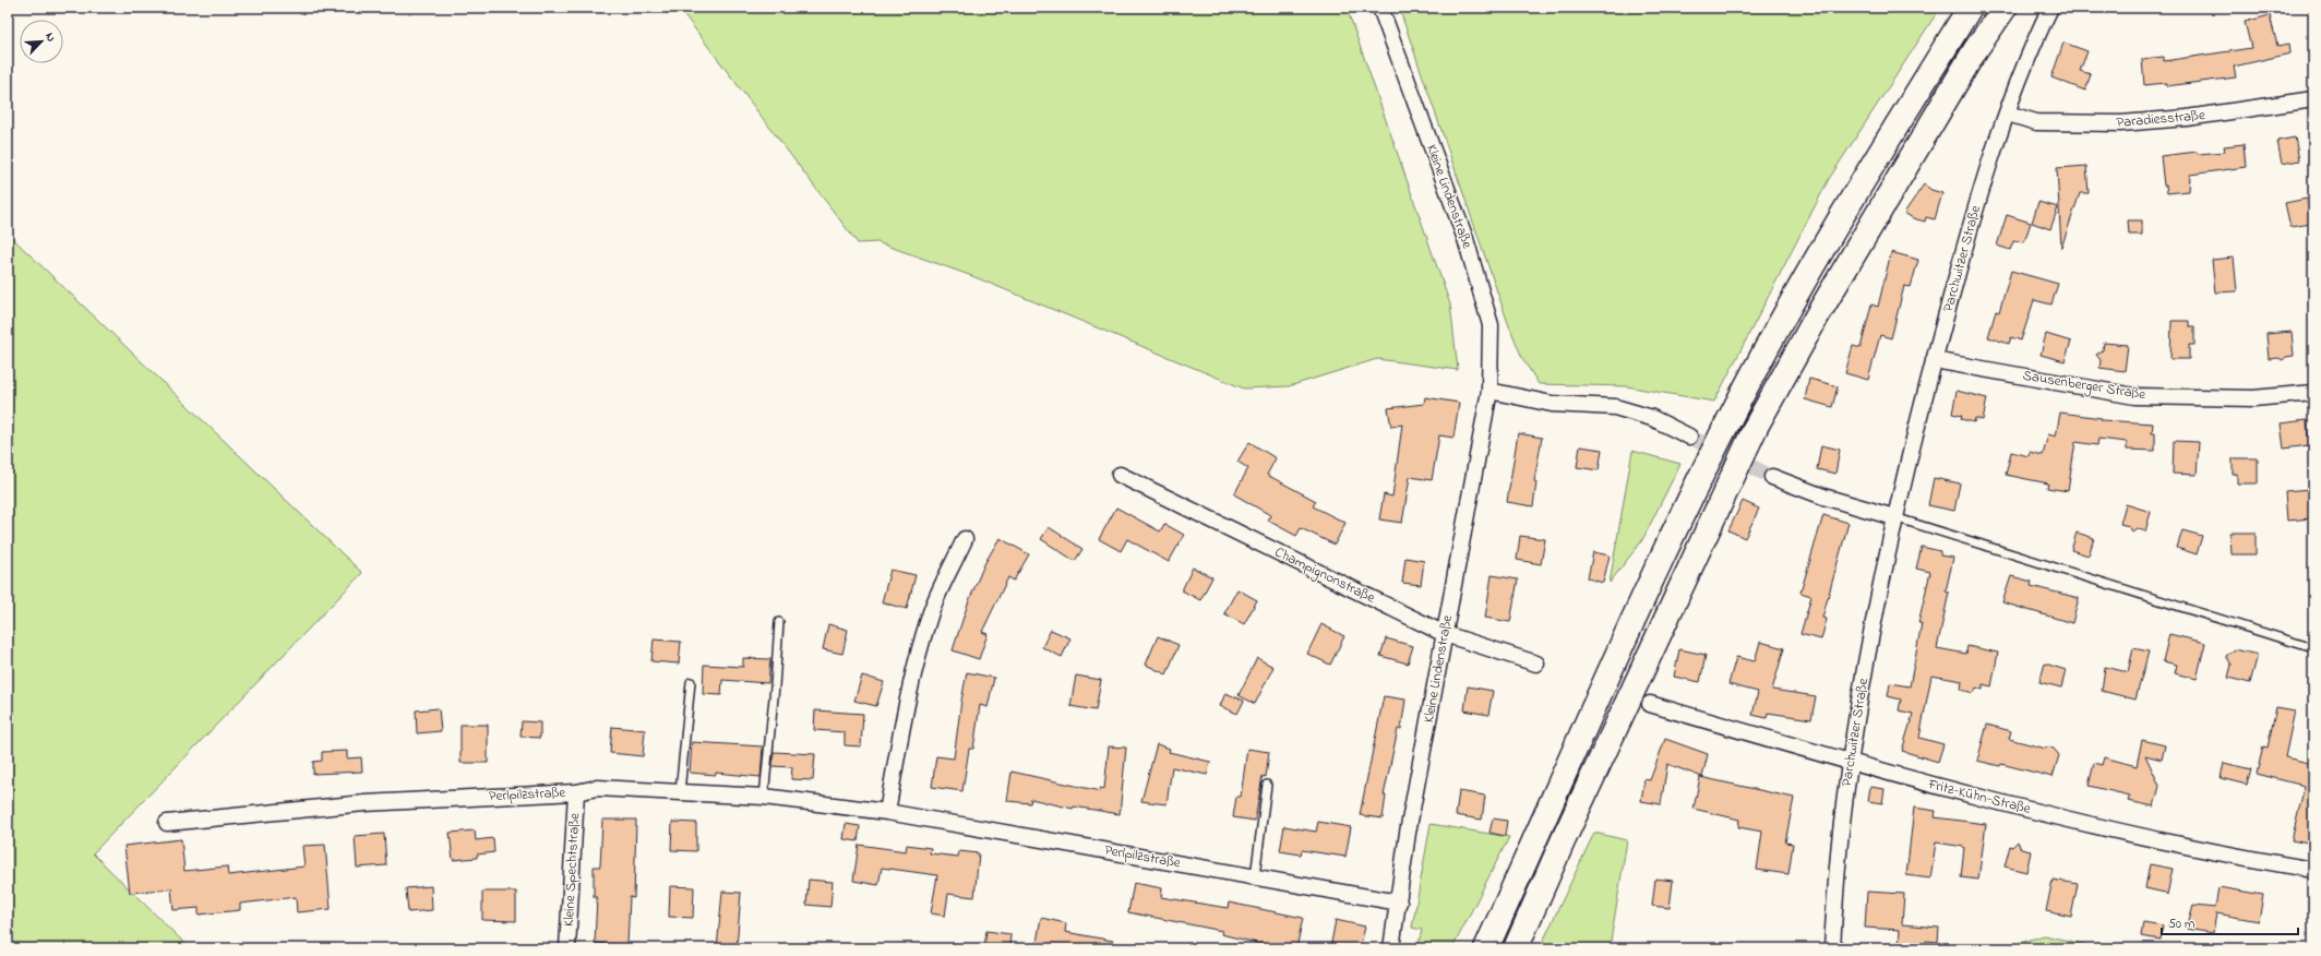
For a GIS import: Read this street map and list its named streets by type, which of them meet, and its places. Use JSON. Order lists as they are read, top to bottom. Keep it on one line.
{"streets":{"street":["Paradiesstraße","Kleine Lindenstraße","Parchwitzer Straße","Sausenberger Straße","Champignonstraße","Perlpilzstraße","Fritz-Kühn-Straße","Kleine Spechtstraße"]},"crossings":[["Paradiesstraße","Parchwitzer Straße"],["Kleine Lindenstraße","Champignonstraße"],["Kleine Lindenstraße","Perlpilzstraße"],["Parchwitzer Straße","Sausenberger Straße"],["Parchwitzer Straße","Fritz-Kühn-Straße"],["Perlpilzstraße","Kleine Spechtstraße"]],"scale_bar":"50 m","north":"top right"}
